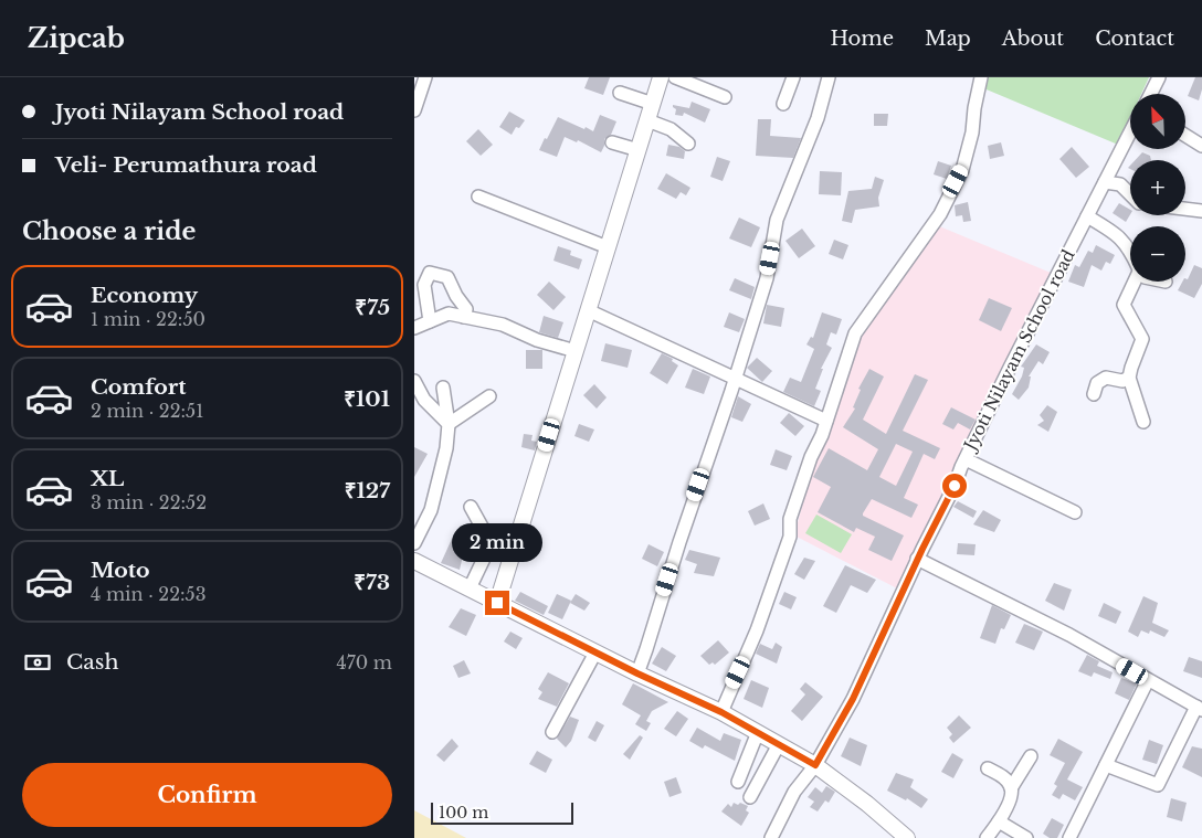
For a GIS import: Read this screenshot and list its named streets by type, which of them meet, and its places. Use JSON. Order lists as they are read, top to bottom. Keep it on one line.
{"streets":{"street":["Jyoti Nilayam School road"]},"scale_bar":"100 m","north":"top left","page":{"header":"Zipcab","nav":["Home","Map","About","Contact"],"banner":["Jyoti Nilayam School road","Veli- Perumathura road"],"map_buttons":["+","−"],"heading":"Choose a ride","list":[{"name":"Economy","note":"1 min · 22:50","value":"₹75"},{"name":"Comfort","note":"2 min · 22:51","value":"₹101"},{"name":"XL","note":"3 min · 22:52","value":"₹127"},{"name":"Moto","note":"4 min · 22:53","value":"₹73"}],"bubble":"2 min","pay":["Cash","470 m"],"buttons":"Confirm","scale":"100 m"}}
